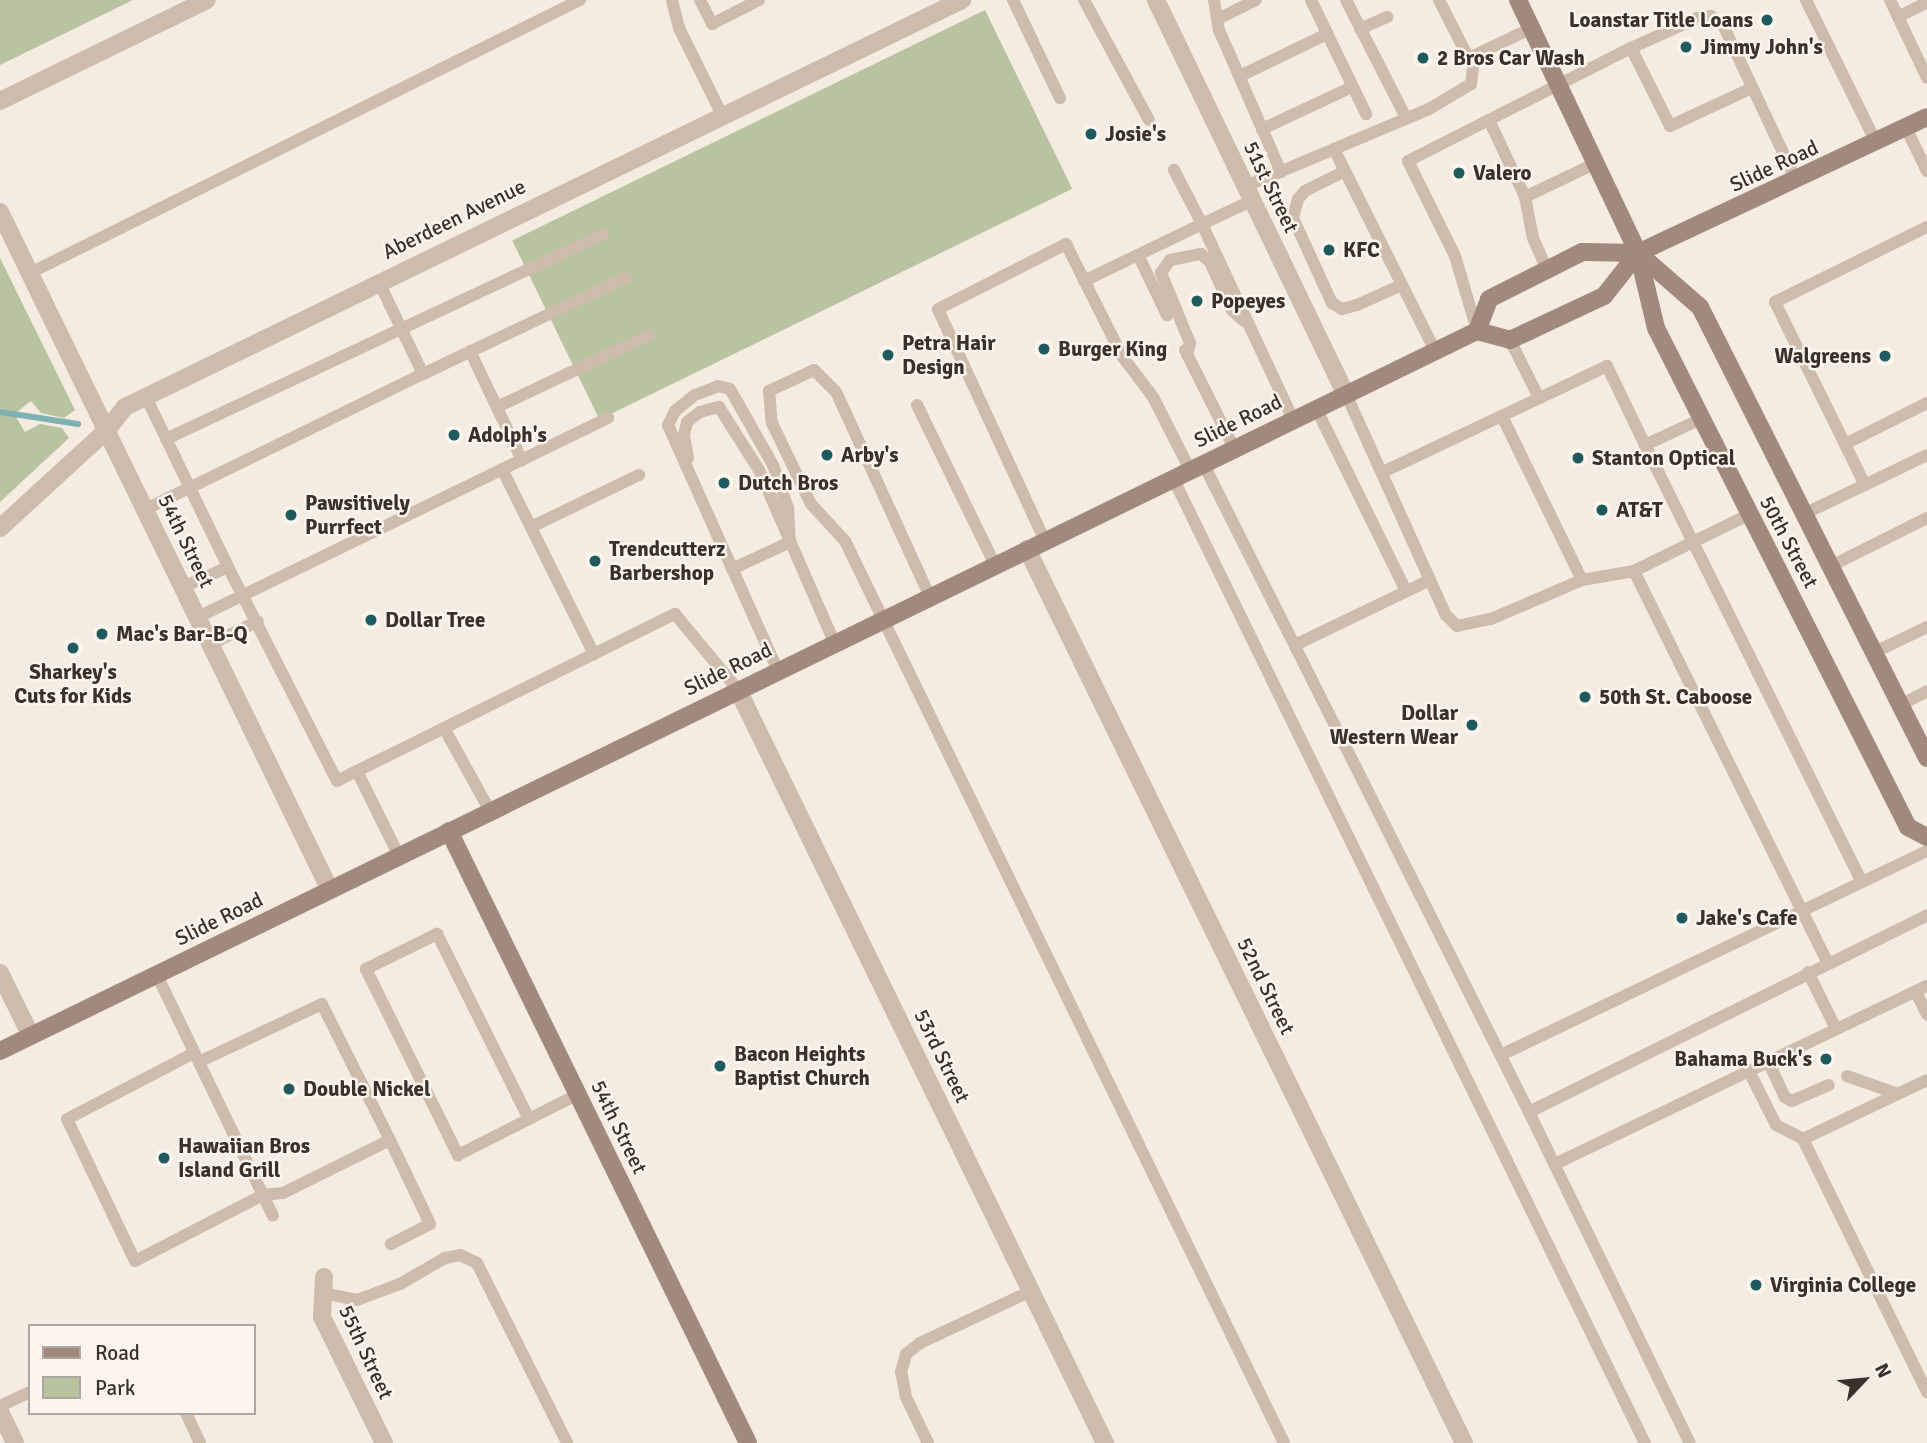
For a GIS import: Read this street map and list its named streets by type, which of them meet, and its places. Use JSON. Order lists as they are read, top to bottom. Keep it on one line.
{"streets":{"main road":["Slide Road","54th Street","50th Street"],"street":["51st Street","Aberdeen Avenue","52nd Street","53rd Street","55th Street"]},"crossings":[["Slide Road","51st Street"],["Slide Road","54th Street"],["Slide Road","50th Street"],["Slide Road","52nd Street"],["Slide Road","53rd Street"],["Aberdeen Avenue","54th Street"]],"places":["Loanstar Title Loans","Jimmy John's","2 Bros Car Wash","Josie's","Valero","KFC","Popeyes","Burger King","Petra Hair Design","Walgreens","Adolph's","Arby's","Stanton Optical","Dutch Bros","AT&T","Pawsitively Purrfect","Trendcutterz Barbershop","Dollar Tree","Mac's Bar-B-Q","Sharkey's Cuts for Kids","50th St. Caboose","Dollar Western Wear","Jake's Cafe","Bahama Buck's","Bacon Heights Baptist Church","Double Nickel","Hawaiian Bros Island Grill","Virginia College"],"legend":["Road","Park"],"north":"top right"}
